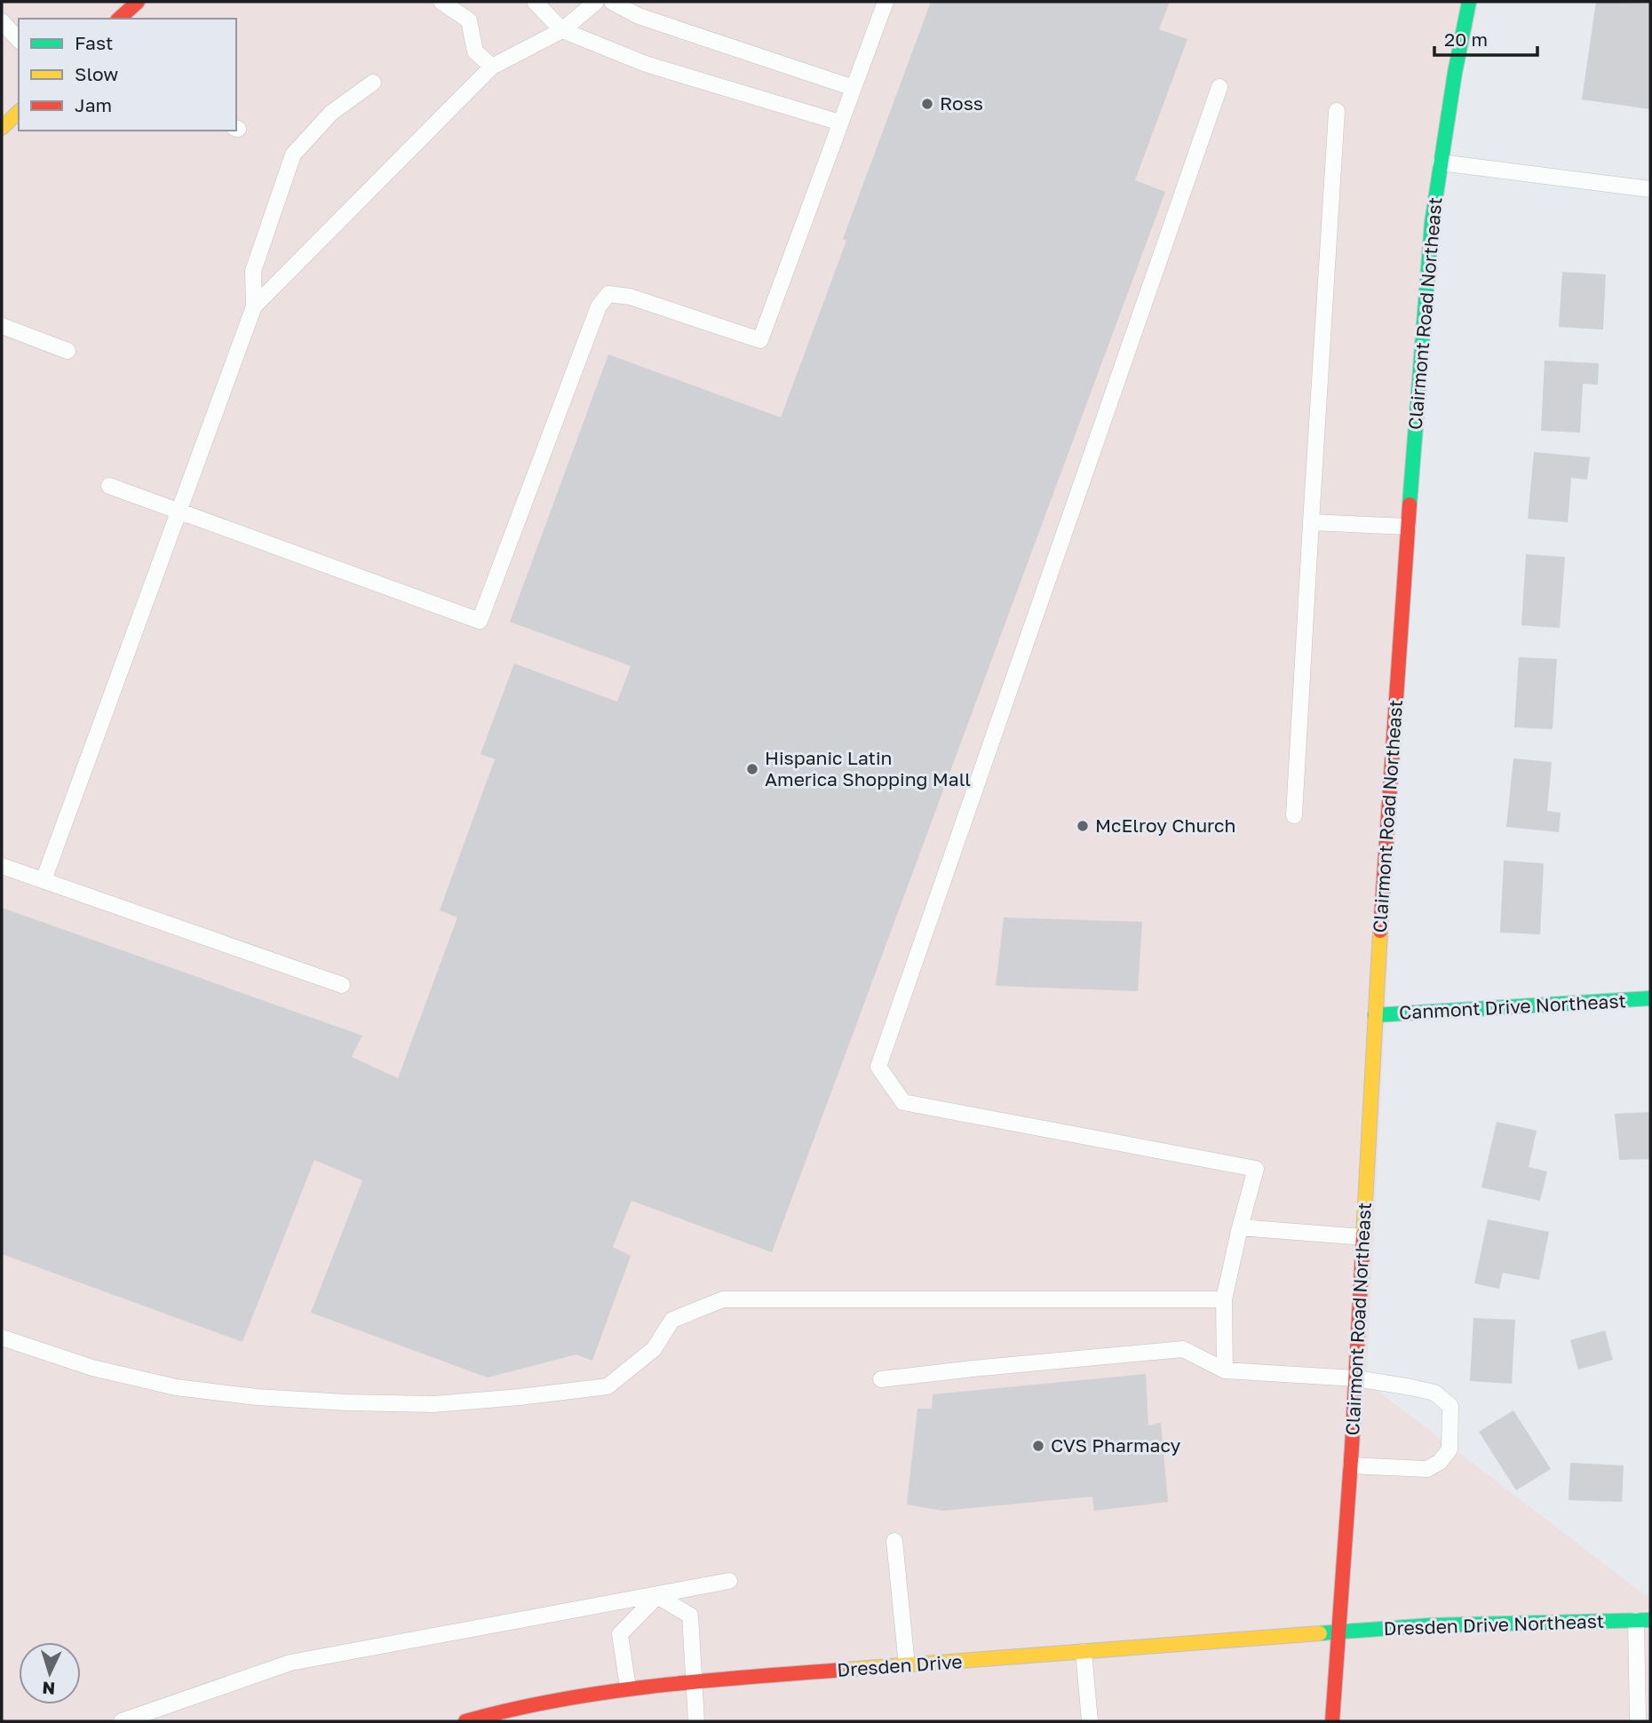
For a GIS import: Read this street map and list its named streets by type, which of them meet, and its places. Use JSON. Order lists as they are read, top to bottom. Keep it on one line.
{"streets":{"main road":["Clairmont Road Northeast","Canmont Drive Northeast","Dresden Drive Northeast","Dresden Drive"]},"crossings":[["Clairmont Road Northeast","Canmont Drive Northeast"],["Clairmont Road Northeast","Dresden Drive Northeast"],["Clairmont Road Northeast","Dresden Drive"],["Dresden Drive Northeast","Dresden Drive"]],"places":["Ross","Hispanic Latin America Shopping Mall","McElroy Church","CVS Pharmacy"],"legend":["Fast","Slow","Jam"],"scale_bar":"20 m","north":"bottom"}
